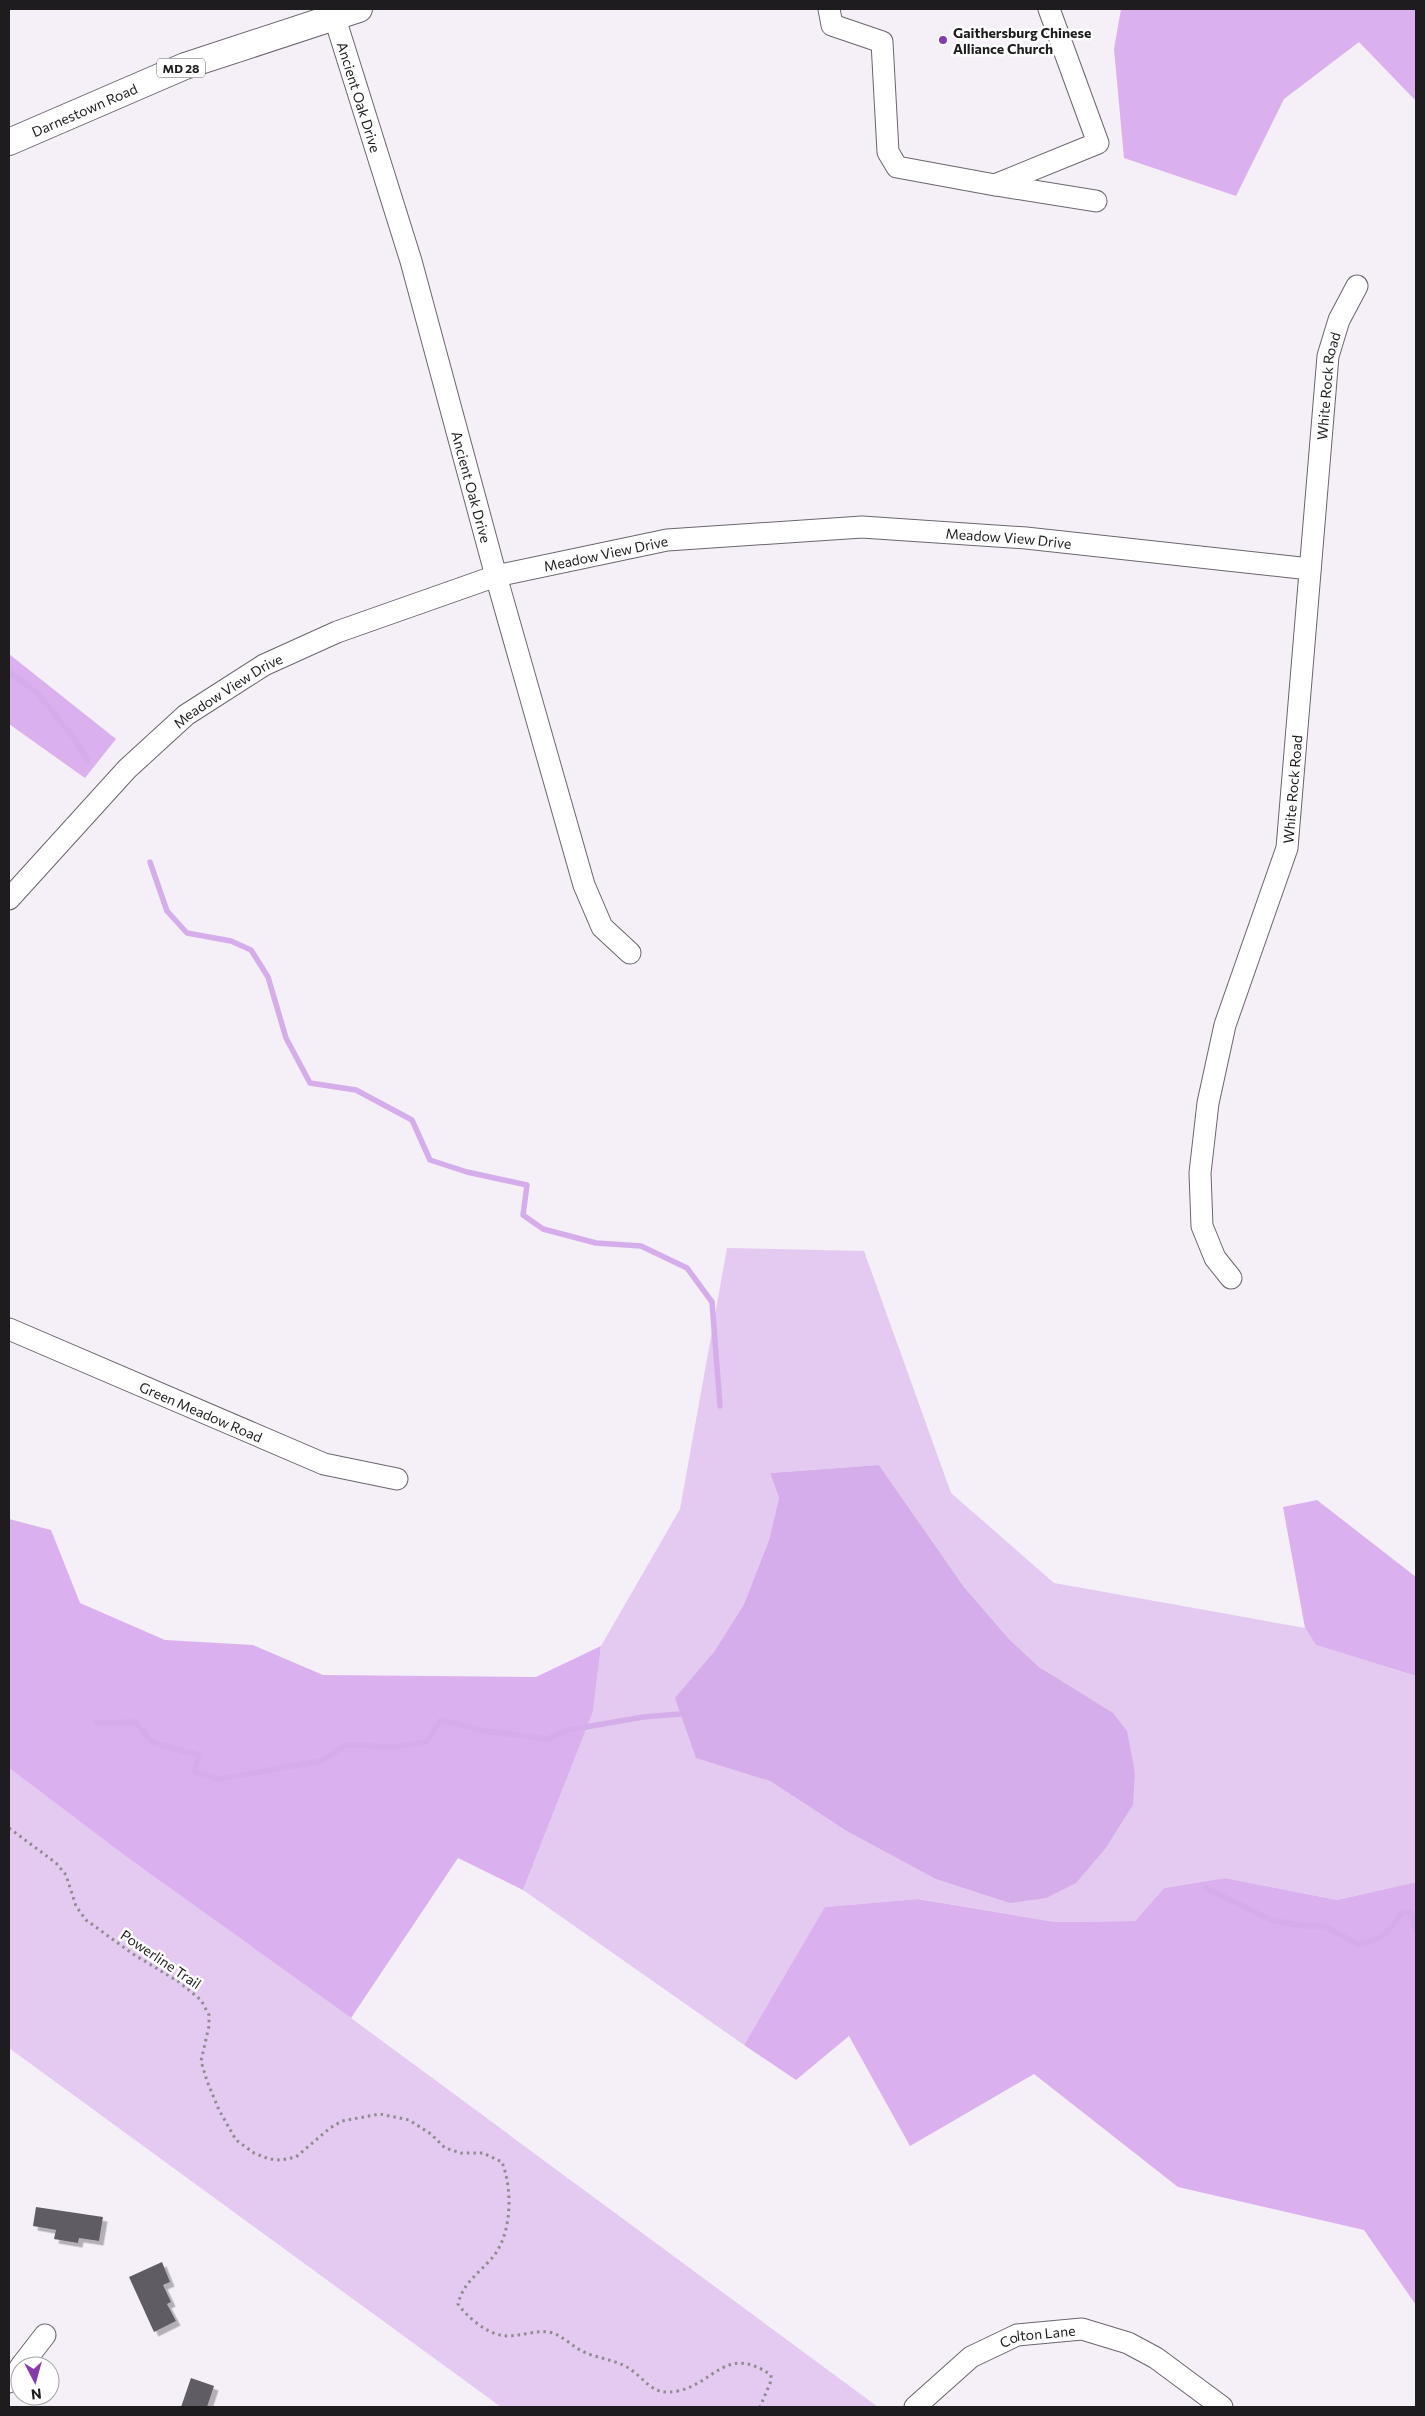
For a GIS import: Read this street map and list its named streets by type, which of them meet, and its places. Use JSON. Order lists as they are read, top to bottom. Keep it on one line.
{"streets":{"main road":["MD 28","Darnestown Road"],"street":["Ancient Oak Drive","White Rock Road","Meadow View Drive","Green Meadow Road","Colton Lane"],"path":["Powerline Trail"]},"crossings":[["Ancient Oak Drive","Darnestown Road"],["Ancient Oak Drive","Meadow View Drive"],["White Rock Road","Meadow View Drive"]],"places":["Gaithersburg Chinese Alliance Church"],"north":"bottom"}
